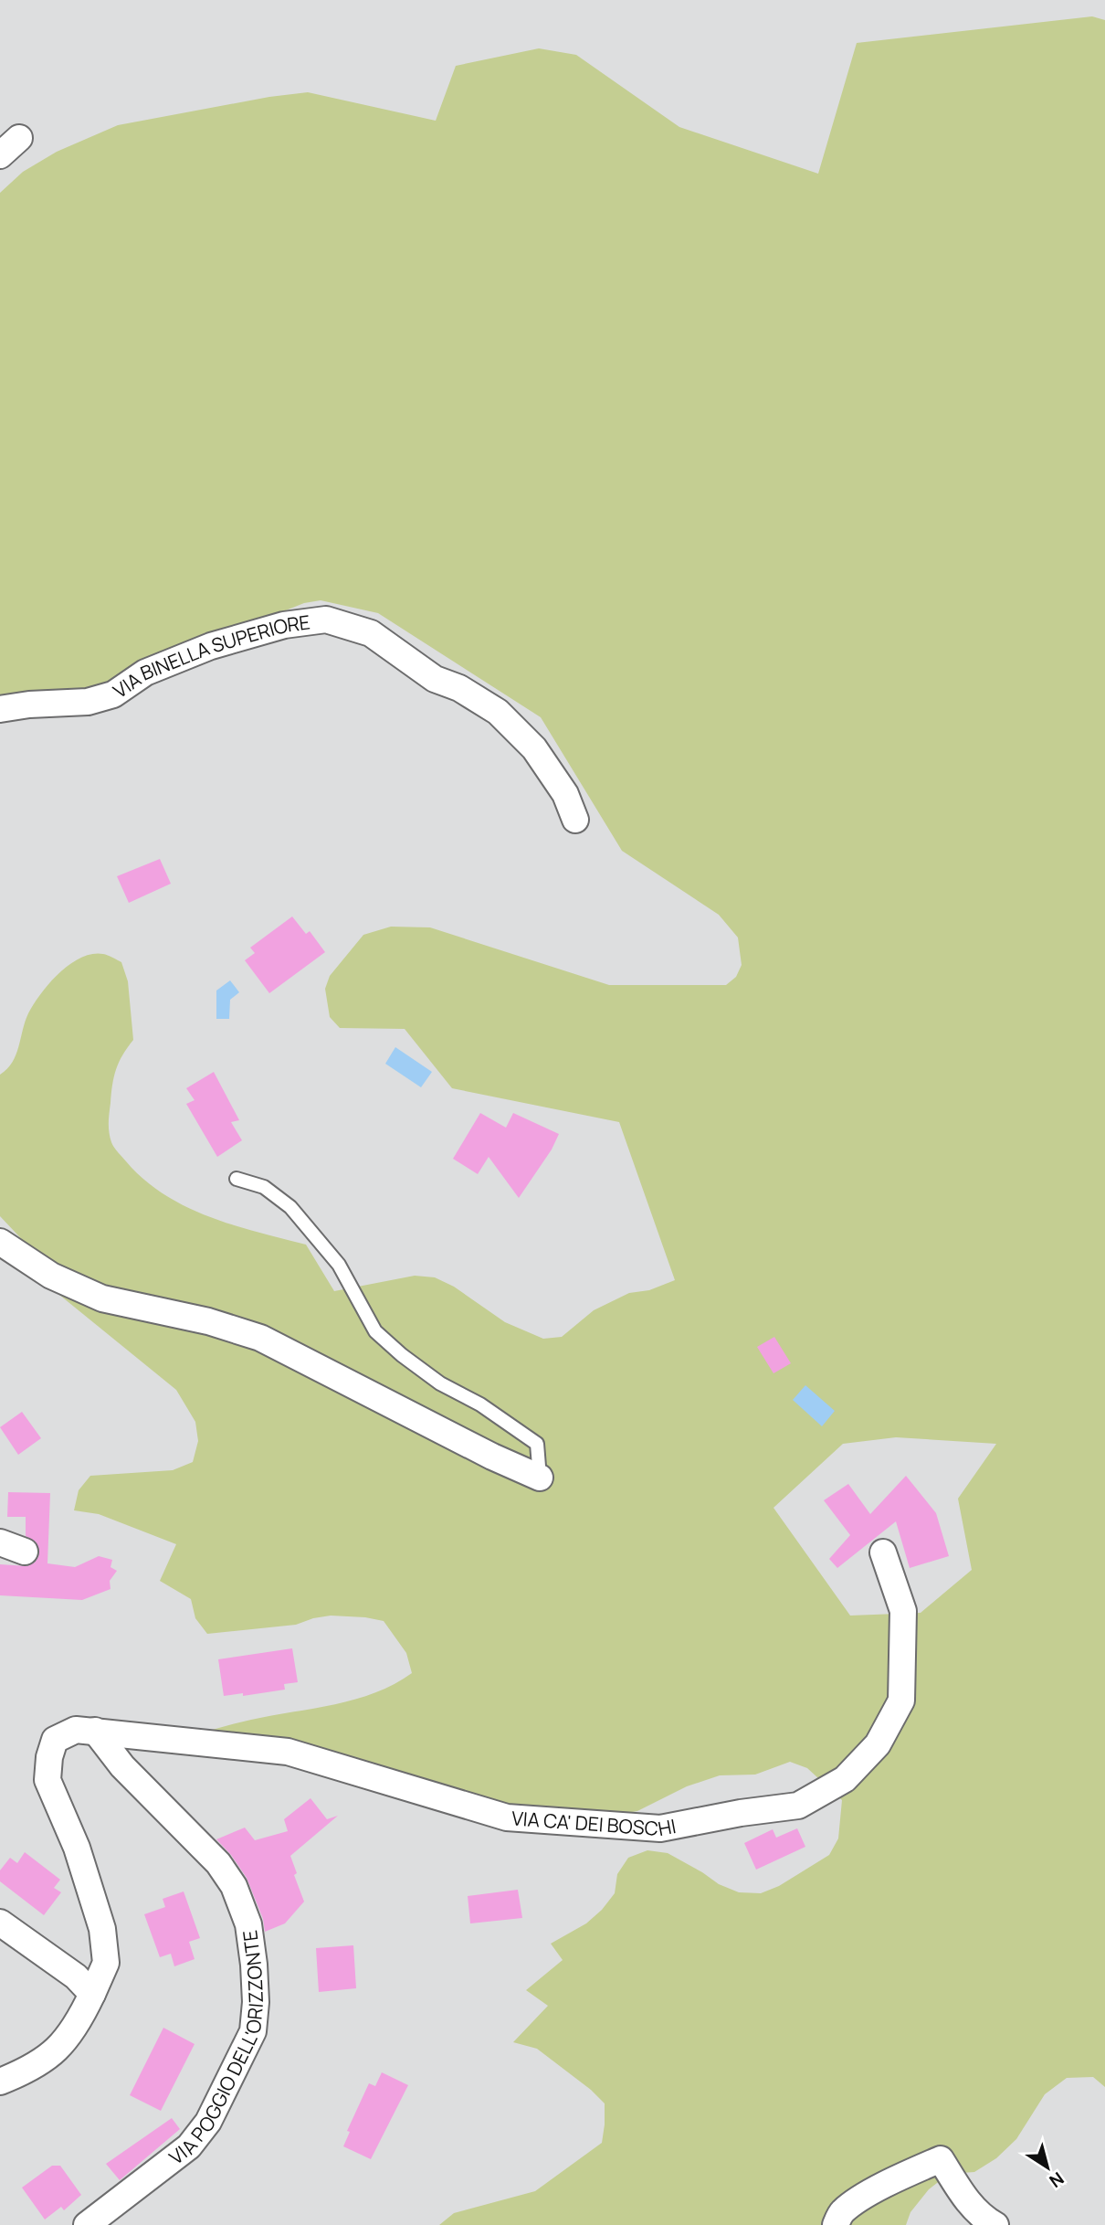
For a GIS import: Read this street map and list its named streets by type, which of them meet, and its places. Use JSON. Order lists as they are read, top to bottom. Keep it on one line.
{"streets":{"street":["VIA BINELLA SUPERIORE","VIA CA' DEI BOSCHI","VIA POGGIO DELL'ORIZZONTE"]},"crossings":[["VIA CA' DEI BOSCHI","VIA POGGIO DELL'ORIZZONTE"]],"north":"bottom right"}
